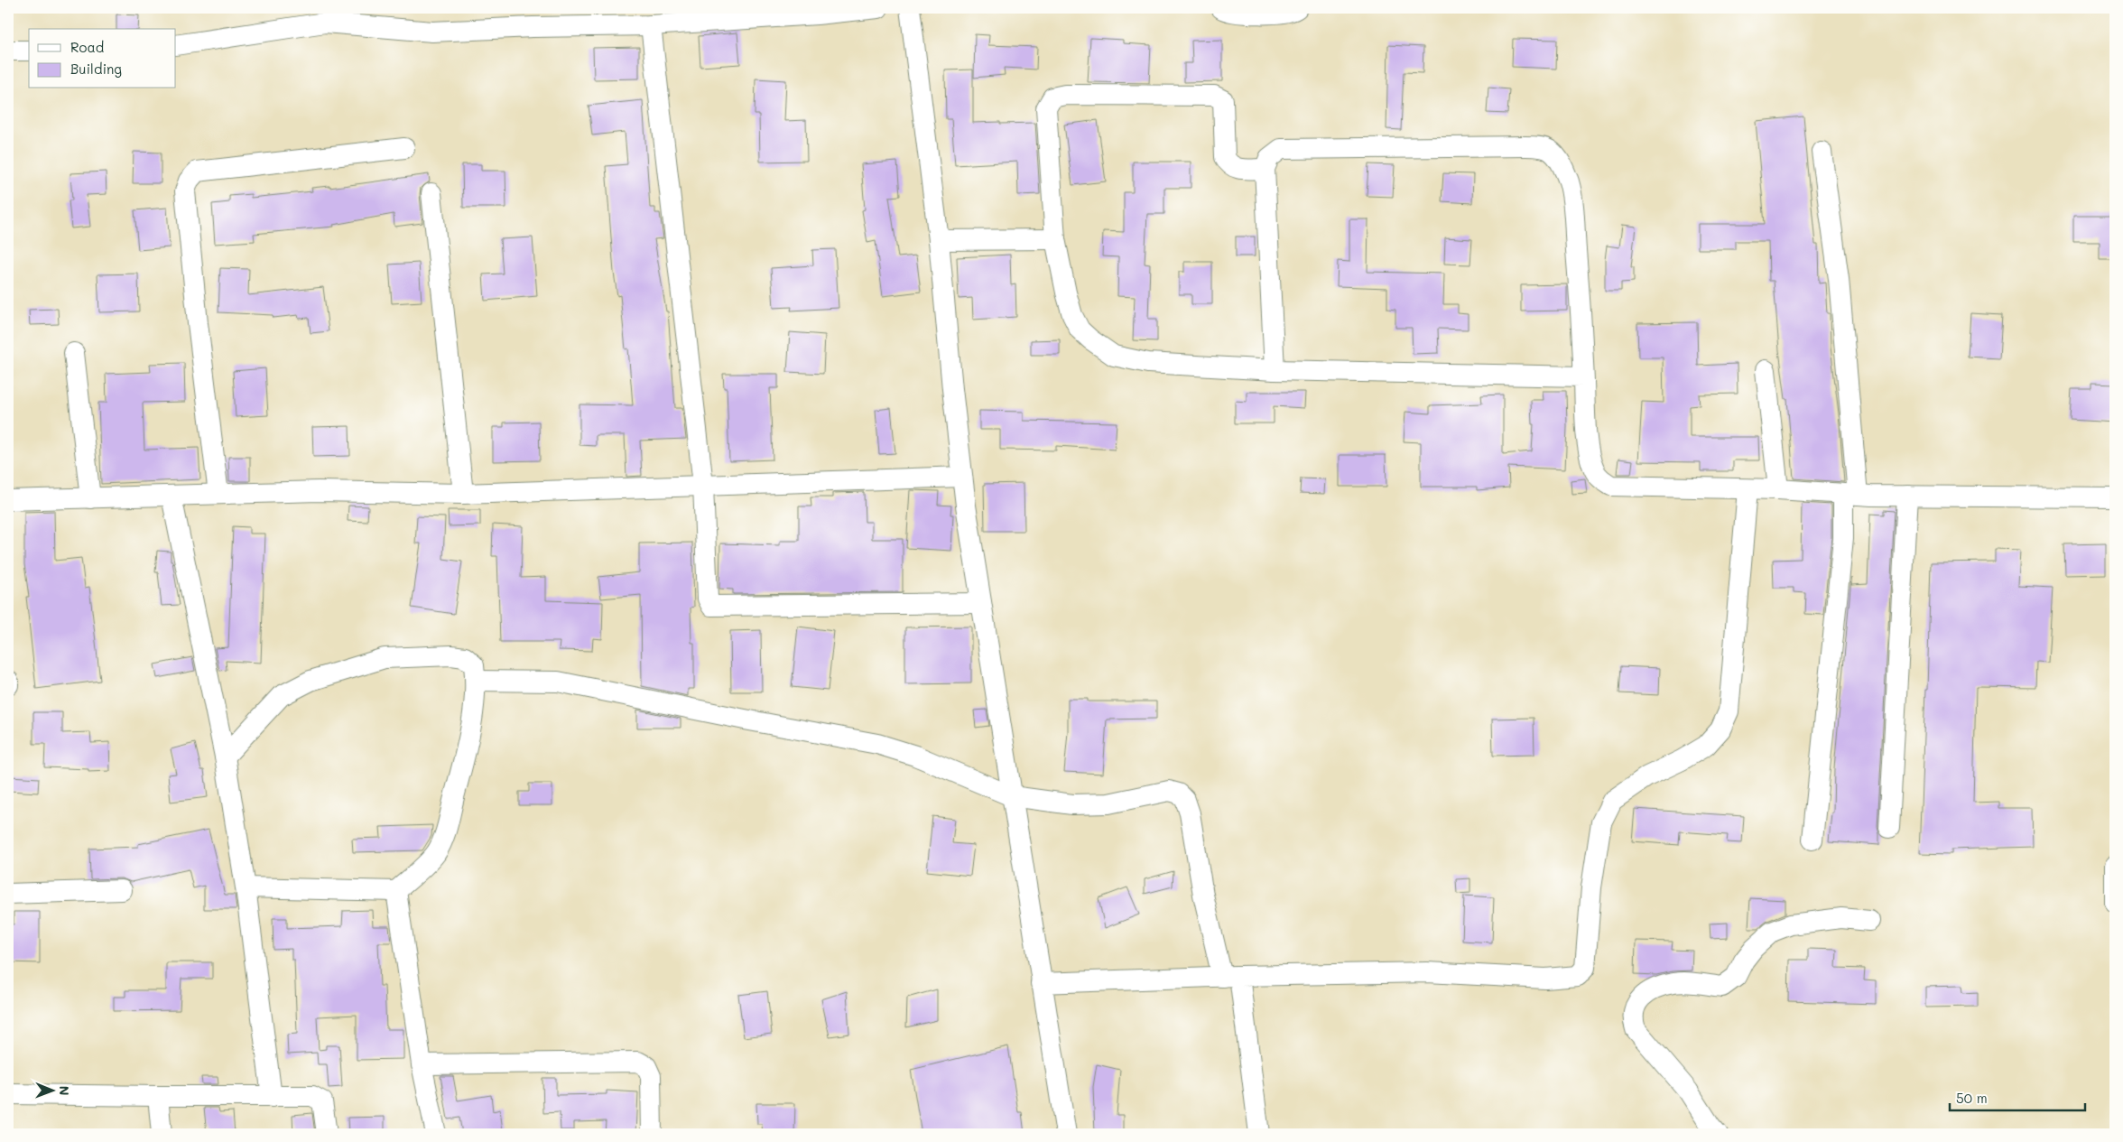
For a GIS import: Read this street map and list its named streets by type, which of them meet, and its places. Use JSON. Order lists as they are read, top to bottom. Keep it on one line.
{"legend":["Road","Building"],"scale_bar":"50 m","north":"right"}
